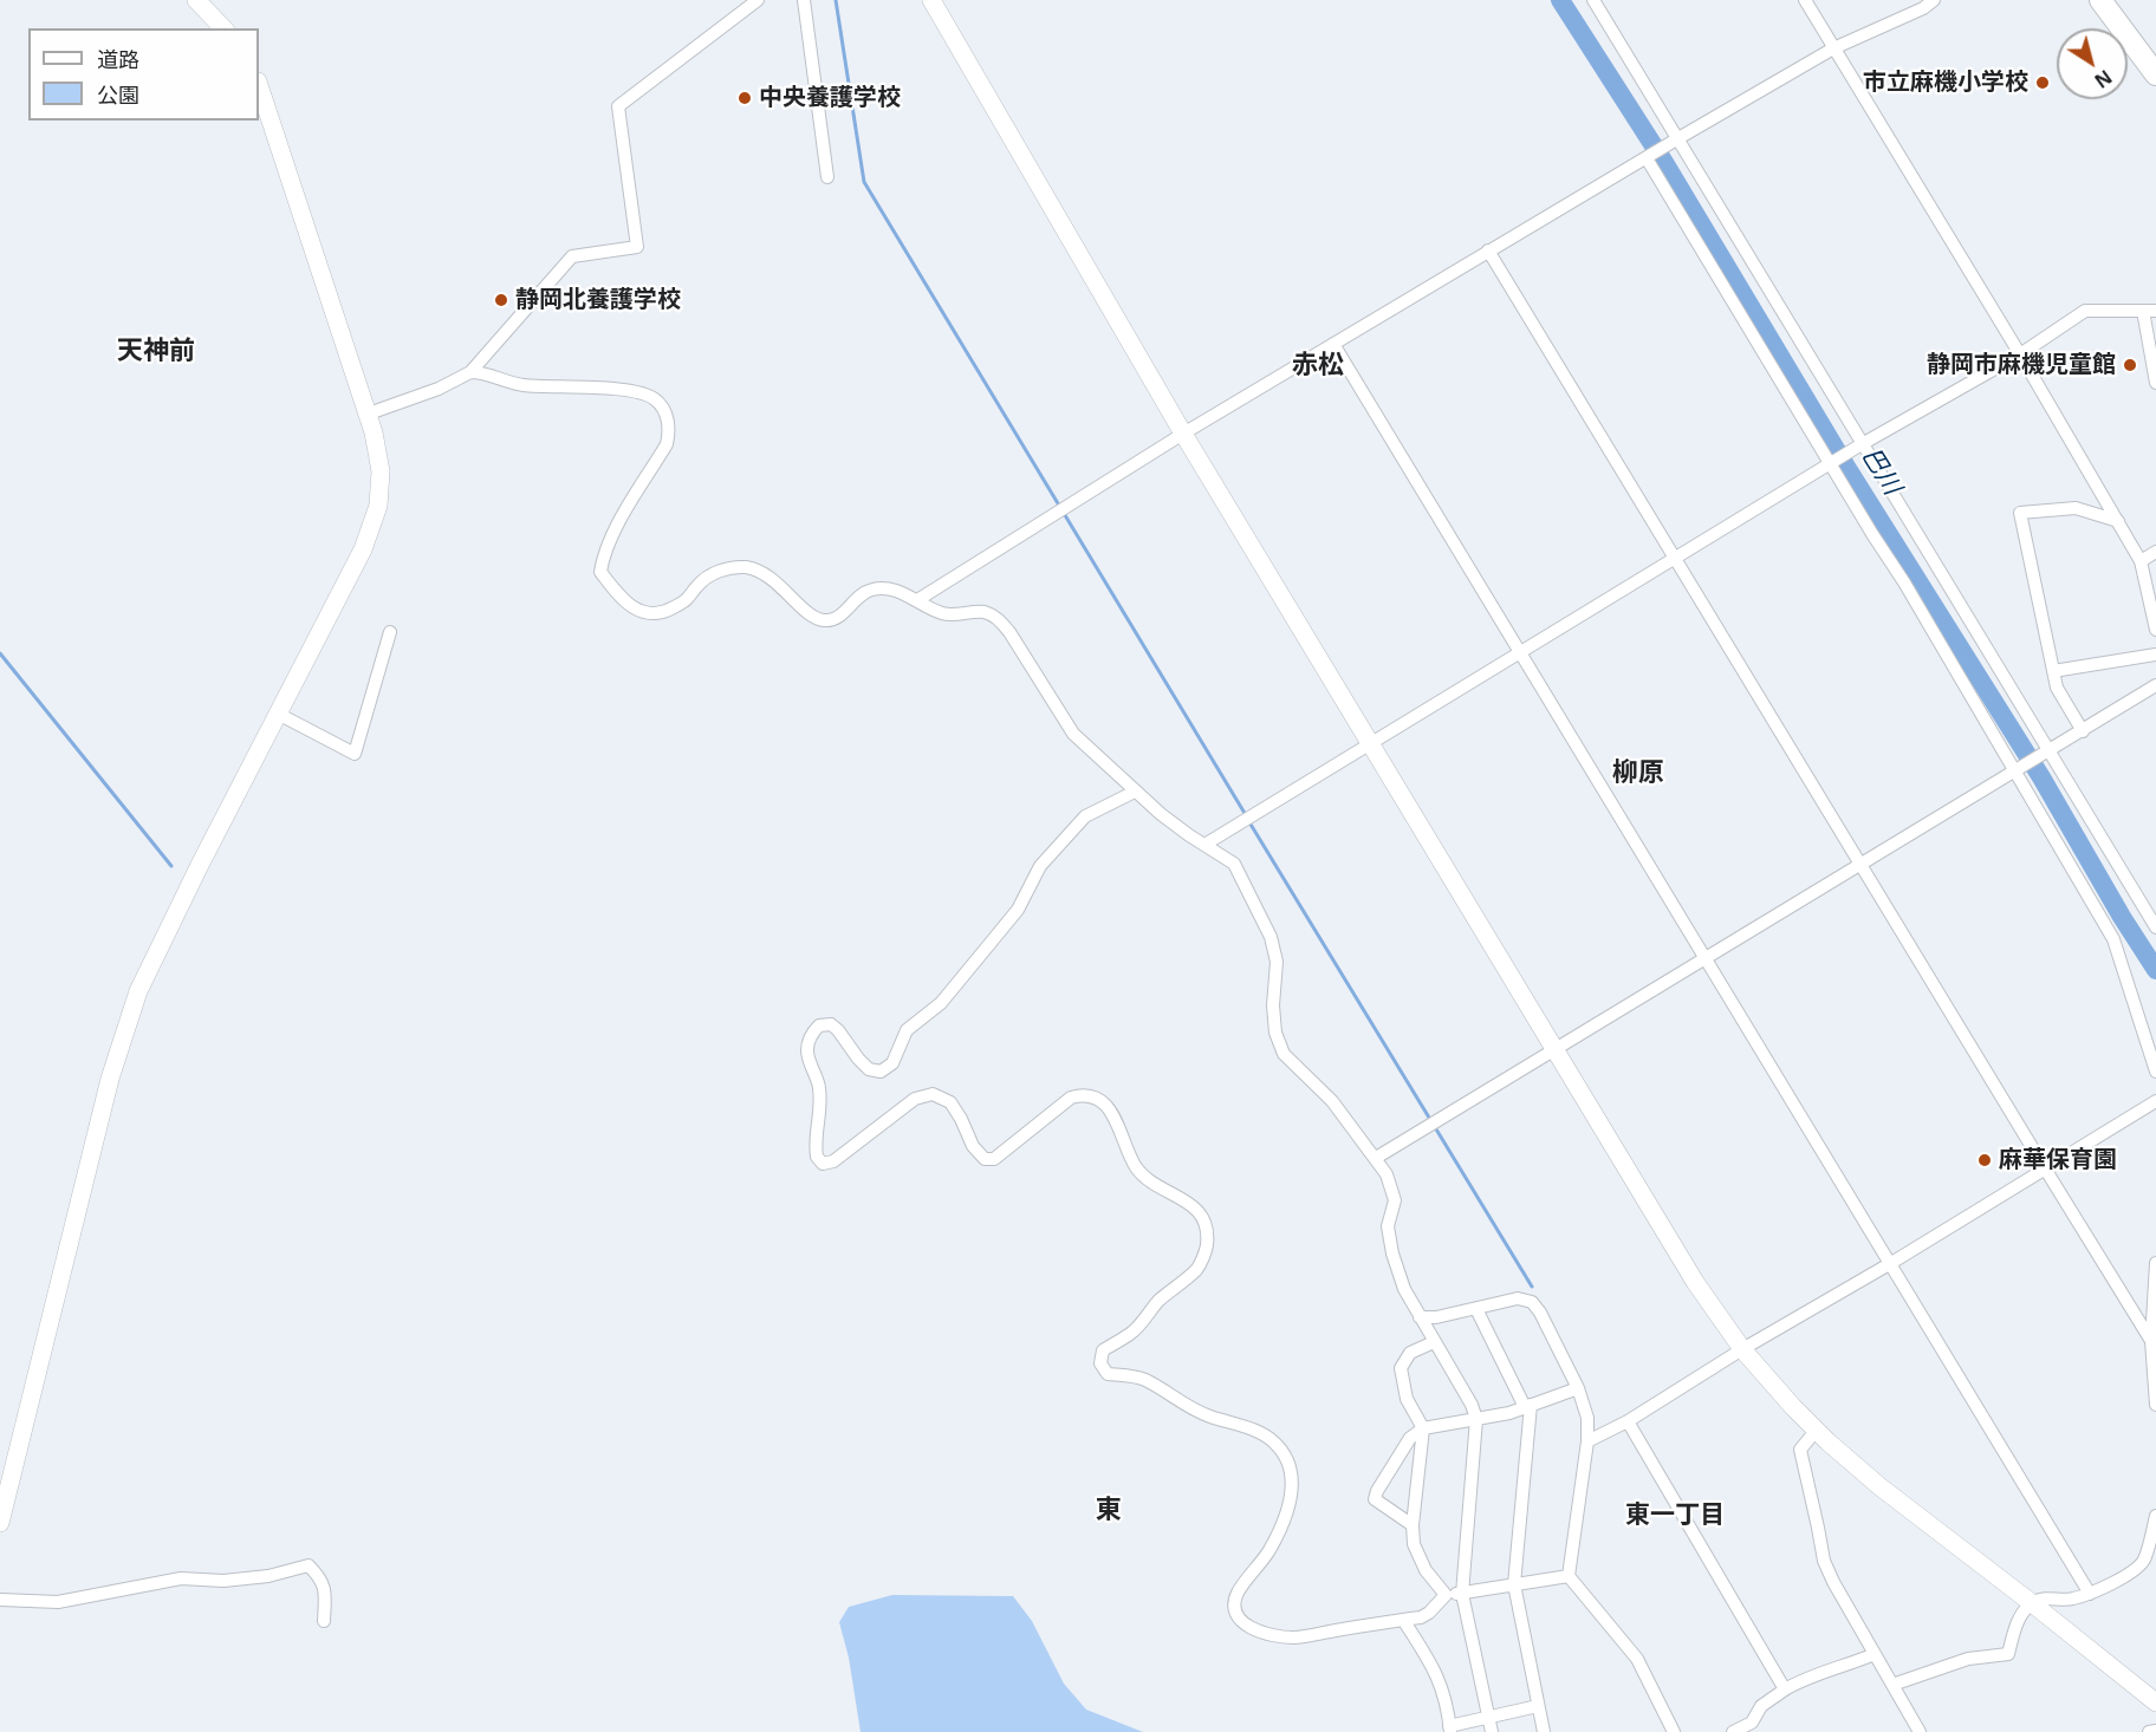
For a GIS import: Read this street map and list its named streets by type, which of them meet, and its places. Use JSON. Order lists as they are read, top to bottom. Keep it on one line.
{"districts":["天神前","赤松","柳原","東","東一丁目"],"water":["巴川"],"places":["市立麻機小学校","中央養護学校","静岡北養護学校","静岡市麻機児童館","麻華保育園"],"legend":["道路","公園"],"north":"bottom right"}
